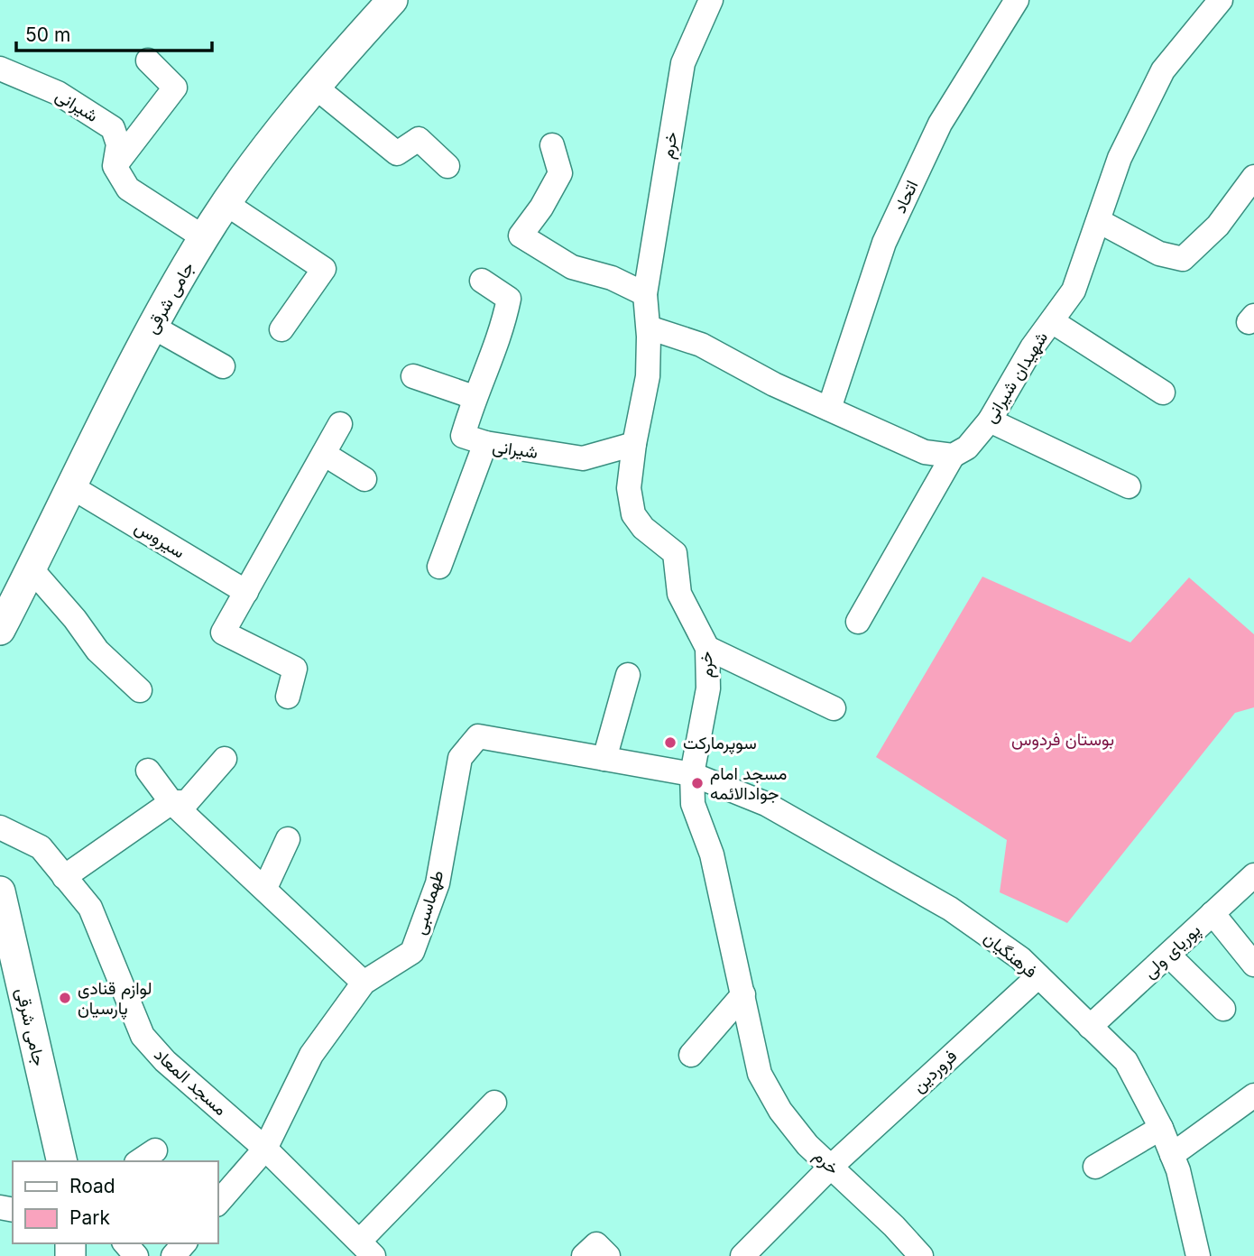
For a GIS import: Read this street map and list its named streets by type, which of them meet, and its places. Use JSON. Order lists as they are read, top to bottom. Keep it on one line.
{"streets":{"street":["شیرانی","خرم","اتحاد","جامی شرقی","شهیدان شیرانی","سیروس","طهماسبی","پوریای ولی","فرهنگیان","فروردین","مسجد المعاد"]},"crossings":[["شیرانی","خرم"],["خرم","طهماسبی"],["خرم","فرهنگیان"],["خرم","فروردین"],["جامی شرقی","سیروس"],["طهماسبی","فرهنگیان"],["طهماسبی","مسجد المعاد"],["پوریای ولی","فرهنگیان"],["فرهنگیان","فروردین"]],"parks":["بوستان فردوس"],"places":["سوپرمارکت","مسجد امام جوادالائمه","لوازم قنادی پارسیان"],"legend":["Road","Park"],"scale_bar":"50 m"}
